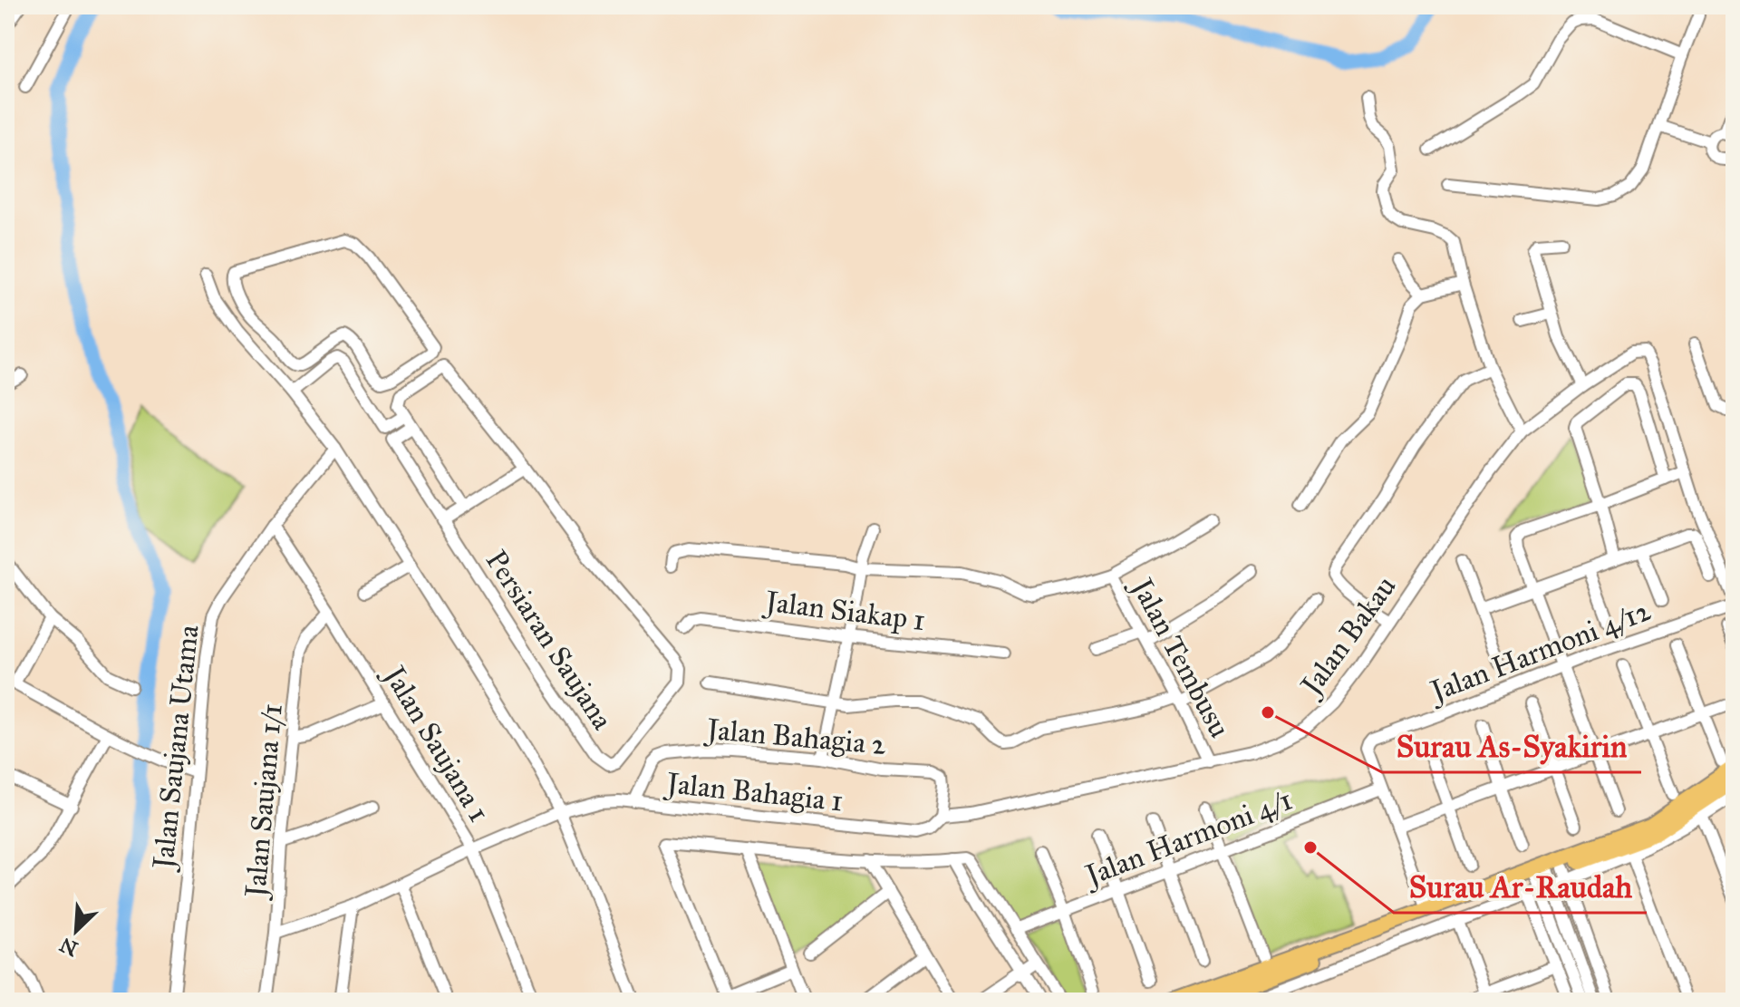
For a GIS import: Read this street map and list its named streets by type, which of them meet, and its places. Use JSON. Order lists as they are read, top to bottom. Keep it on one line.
{"streets":{"street":["Jalan Siakap 1","Jalan Bakau","Persiaran Saujana","Jalan Harmoni 4/12","Jalan Tembusu","Jalan Bahagia 2","Jalan Saujana 1","Jalan Saujana Utama","Jalan Bahagia 1","Jalan Saujana 1/1","Jalan Harmoni 4/1"]},"crossings":[["Jalan Bakau","Jalan Tembusu"],["Jalan Bakau","Jalan Bahagia 2"],["Jalan Bakau","Jalan Bahagia 1"],["Jalan Harmoni 4/12","Jalan Harmoni 4/1"],["Jalan Bahagia 2","Jalan Bahagia 1"],["Jalan Saujana 1","Jalan Saujana Utama"],["Jalan Saujana 1","Jalan Bahagia 1"],["Jalan Saujana 1","Jalan Saujana 1/1"],["Jalan Bahagia 1","Jalan Saujana 1/1"]],"places":["Surau As-Syakirin","Surau Ar-Raudah"],"north":"bottom left"}
